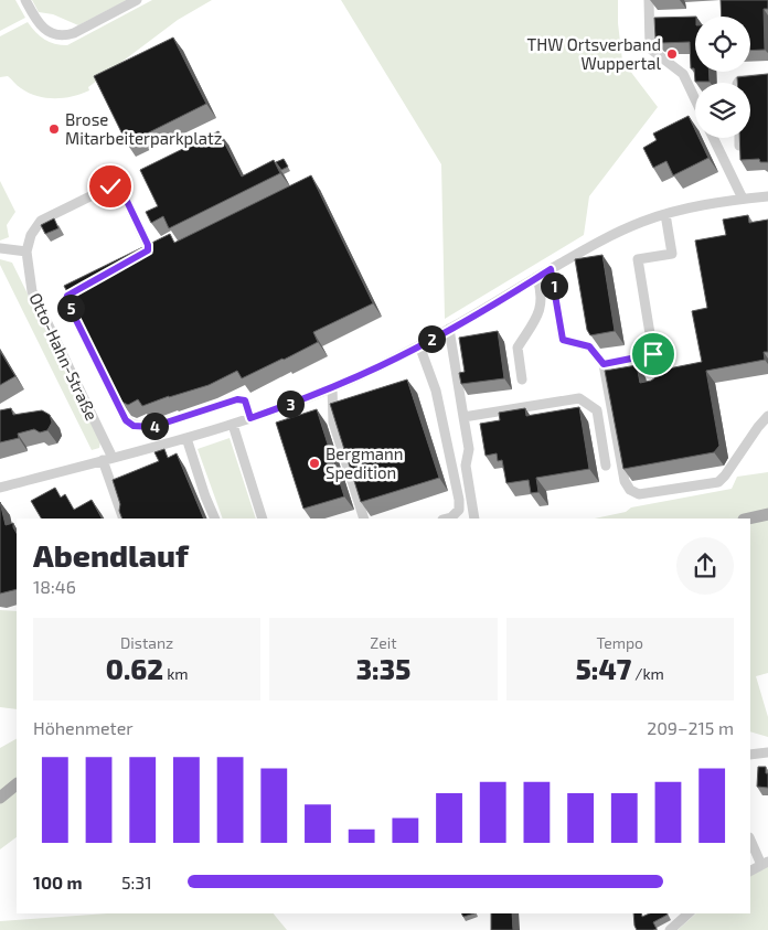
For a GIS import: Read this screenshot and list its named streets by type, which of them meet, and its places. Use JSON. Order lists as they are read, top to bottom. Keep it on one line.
{"streets":{"street":["Otto-Hahn-Straße"]},"places":["THW Ortsverband Wuppertal","Brose Mitarbeiterparkplatz","Bergmann Spedition"],"page":{"pins":["1","5","2","3","4"],"heading":["Abendlauf","18:46"],"stats":[["Distanz","0.62 km"],["Zeit","3:35"],["Tempo","5:47 /km"]],"chart":["Höhenmeter","209–215 m"],"list":[{"name":"100 m","note":"5:31"}]}}
